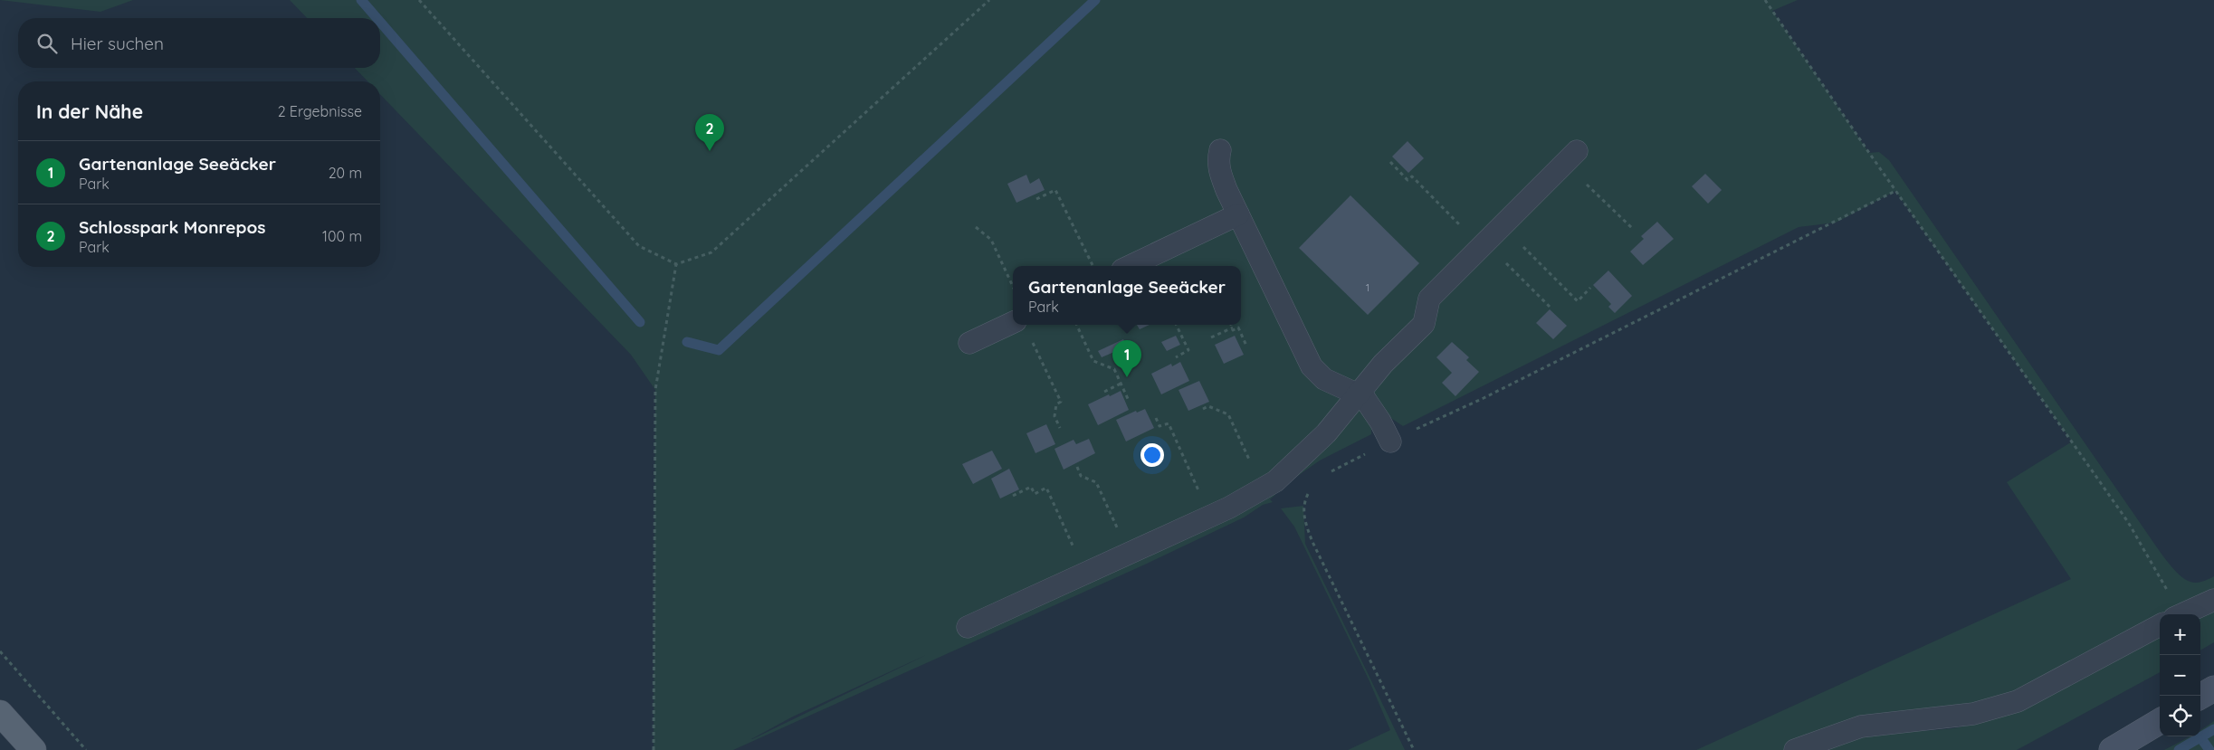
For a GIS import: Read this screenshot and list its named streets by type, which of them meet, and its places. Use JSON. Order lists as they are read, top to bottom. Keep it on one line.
{"house_numbers":["1"],"page":{"search":"Hier suchen","heading":["In der Nähe","2 Ergebnisse"],"pins":["2","1"],"list":[{"mark":"1","name":"Gartenanlage Seeäcker","note":"Park","value":"20 m"},{"mark":"2","name":"Schlosspark Monrepos","note":"Park","value":"100 m"}],"popup":["Gartenanlage Seeäcker","Park"],"map_buttons":["+","−"]}}
